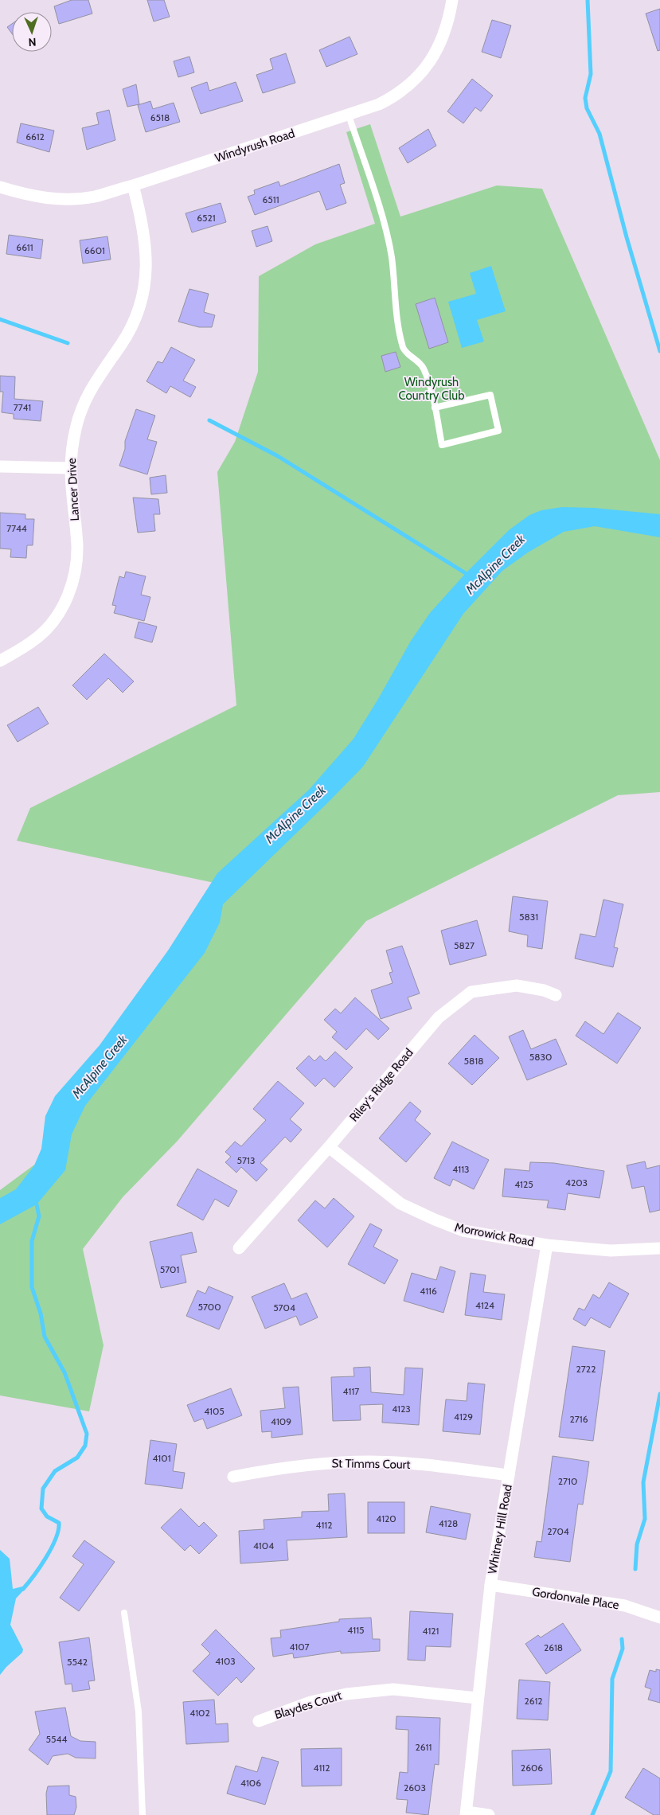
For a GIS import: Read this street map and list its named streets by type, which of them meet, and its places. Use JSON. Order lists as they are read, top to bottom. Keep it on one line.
{"streets":{"street":["Windyrush Road","Lancer Drive","Riley's Ridge Road","Morrowick Road","St Timms Court","Whitney Hill Road","Gordonvale Place","Blaydes Court"]},"crossings":[["Windyrush Road","Lancer Drive"],["Riley's Ridge Road","Morrowick Road"],["Morrowick Road","Whitney Hill Road"],["St Timms Court","Whitney Hill Road"],["Whitney Hill Road","Gordonvale Place"],["Whitney Hill Road","Blaydes Court"]],"water":["McAlpine Creek"],"parks":["Windyrush Country Club"],"house_numbers":["6518","6612","6511","6521","6611","6601","7741","7744","5831","5827","5830","5818","5713","4113","4203","4125","5701","4116","4124","5700","5704","2722","4117","4123","4105","4129","2716","4109","4101","2710","4120","4128","4112","2704","4104","4115","4121","4107","2618","4103","5542","2612","4102","5544","2611","4112","2606","4106","2603"],"north":"bottom"}
